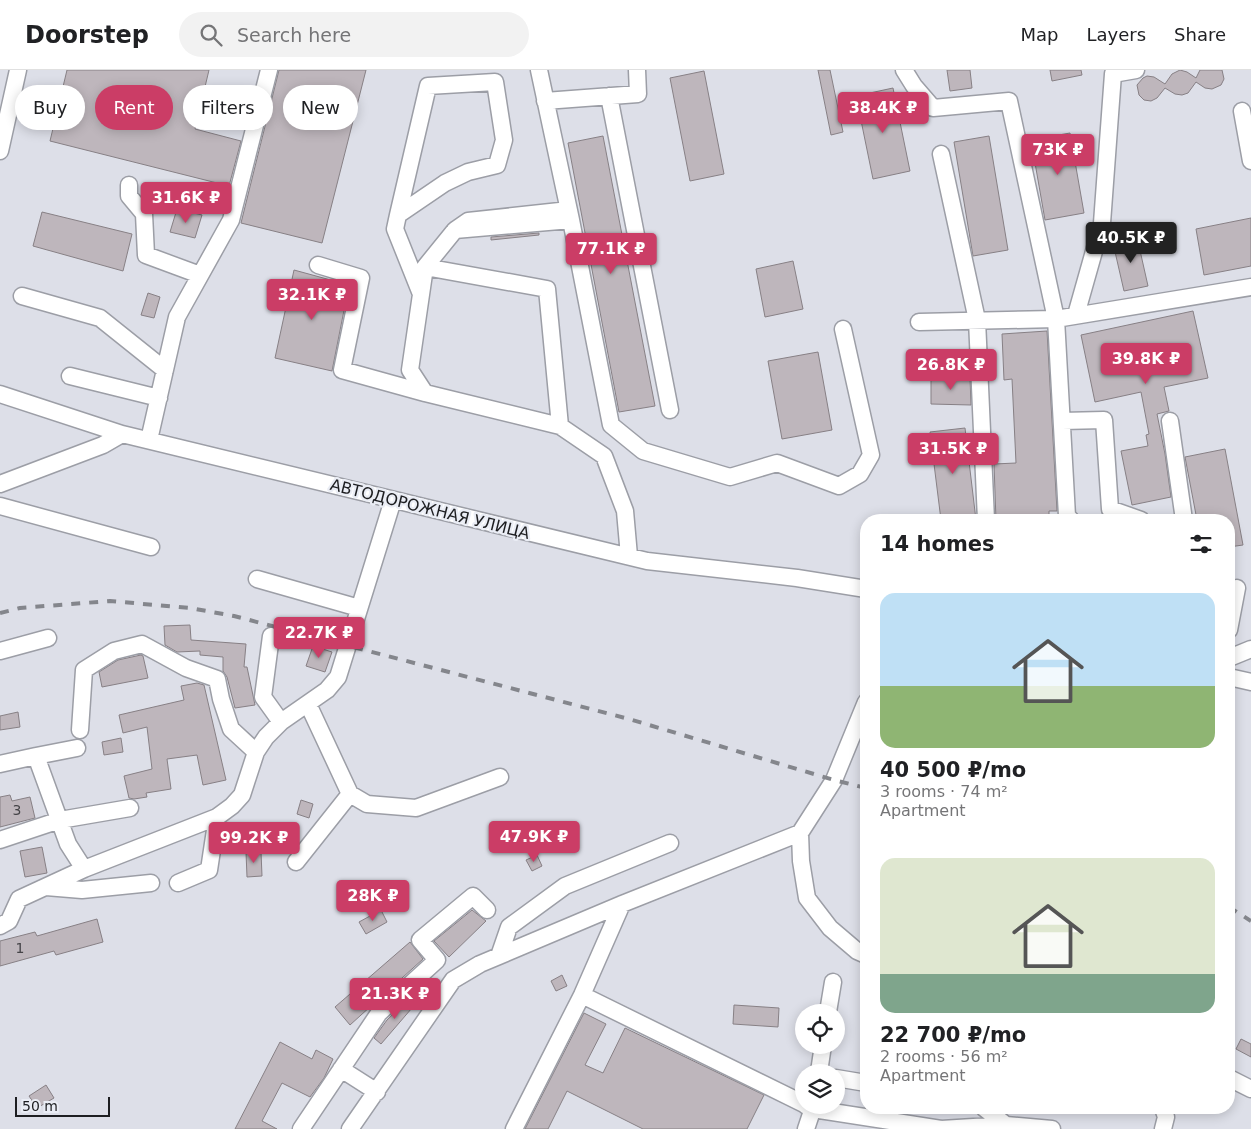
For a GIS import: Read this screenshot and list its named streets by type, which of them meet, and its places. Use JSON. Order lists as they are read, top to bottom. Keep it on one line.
{"streets":{"street":["АВТОДОРОЖНАЯ УЛИЦА"]},"house_numbers":["3","1"],"scale_bar":"50 m","page":{"header":"Doorstep","search":"Search here","nav":["Map","Layers","Share"],"chip":["Buy","Rent","Filters","New"],"price":["38.4K ₽","73K ₽","31.6K ₽","40.5K ₽","77.1K ₽","32.1K ₽","39.8K ₽","26.8K ₽","31.5K ₽","22.7K ₽","47.9K ₽","99.2K ₽","28K ₽","21.3K ₽"],"heading":"14 homes","list":[{"name":"40 500 ₽/mo","note":"3 rooms · 74 m² · Apartment"},{"name":"22 700 ₽/mo","note":"2 rooms · 56 m² · Apartment"}],"scale":"50 m"}}
